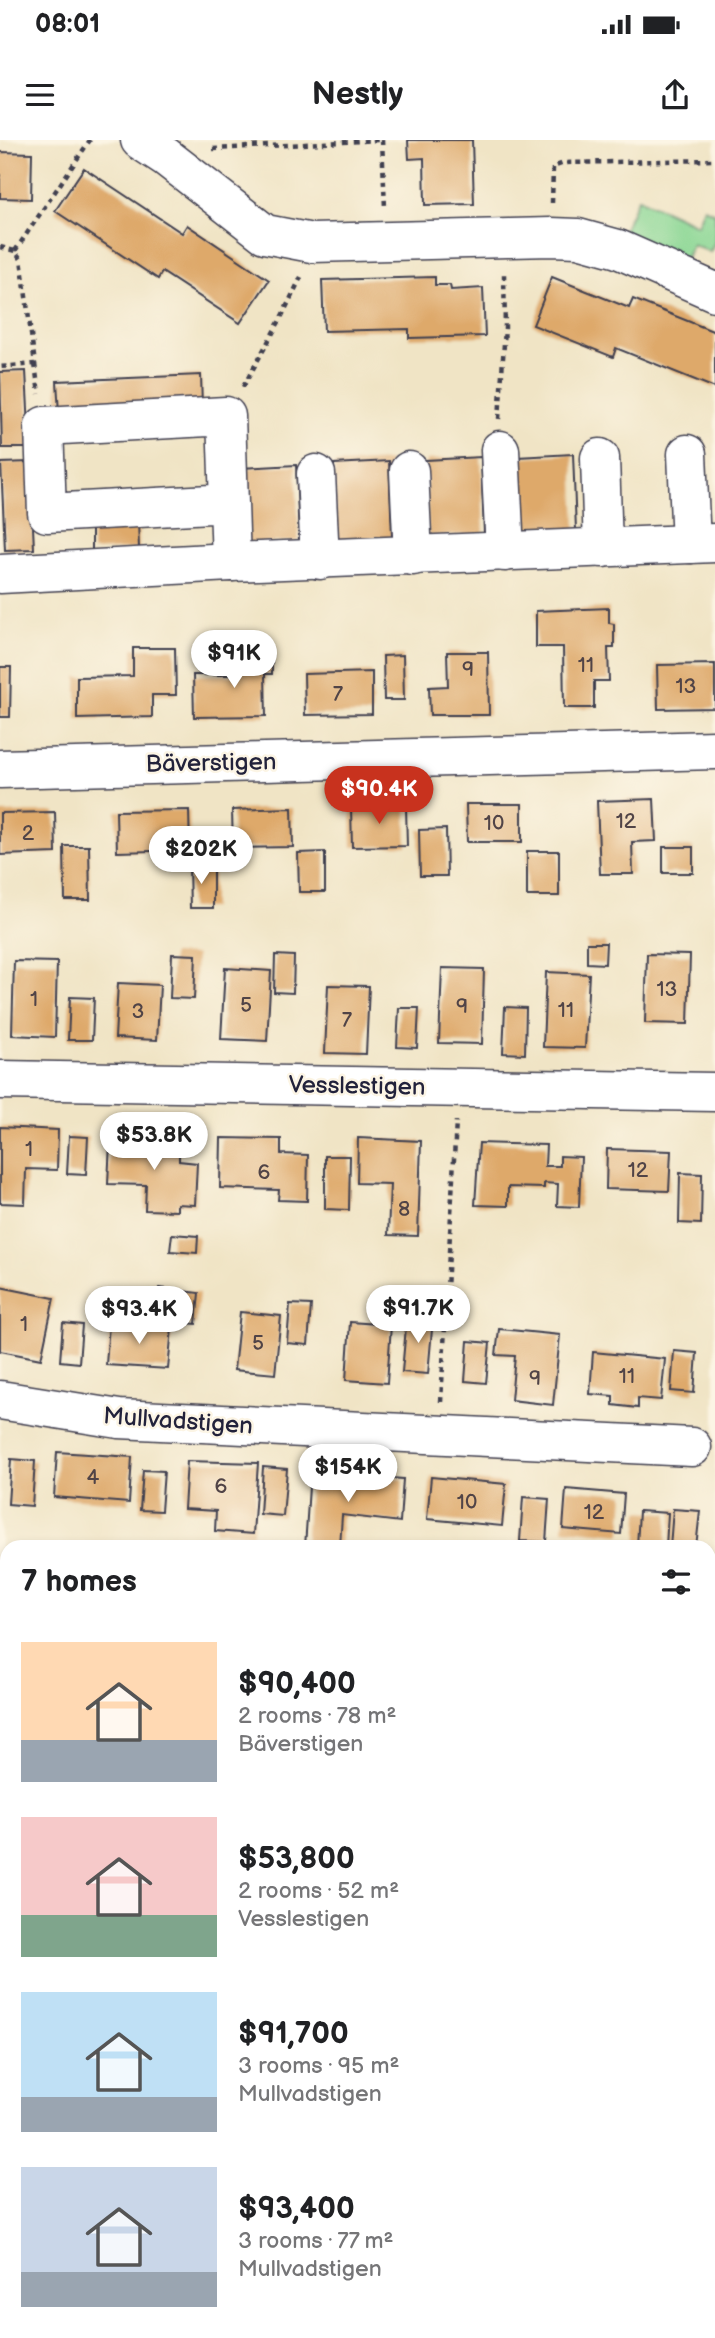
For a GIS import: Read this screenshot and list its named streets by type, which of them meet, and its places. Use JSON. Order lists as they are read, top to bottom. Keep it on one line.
{"streets":{"street":["Bäverstigen","Vesslestigen","Mullvadstigen"]},"house_numbers":["11","9","13","7","12","10","2","13","1","5","9","11","3","7","1","12","6","8","1","5","11","9","4","6","10","12"],"page":{"status":"08:01","header":"Nestly","price":["$91K","$90.4K","$202K","$53.8K","$91.7K","$93.4K","$154K"],"heading":"7 homes","list":[{"name":"$90,400","note":"2 rooms · 78 m² · Bäverstigen"},{"name":"$53,800","note":"2 rooms · 52 m² · Vesslestigen"},{"name":"$91,700","note":"3 rooms · 95 m² · Mullvadstigen"},{"name":"$93,400","note":"3 rooms · 77 m² · Mullvadstigen"}]}}
